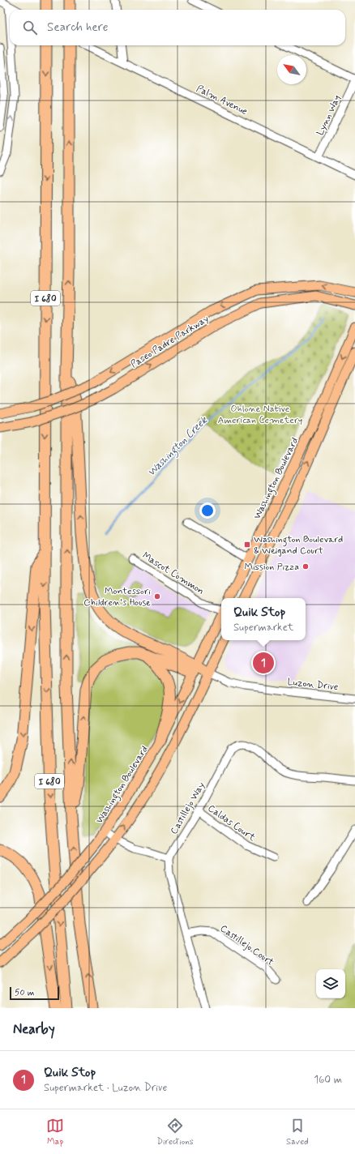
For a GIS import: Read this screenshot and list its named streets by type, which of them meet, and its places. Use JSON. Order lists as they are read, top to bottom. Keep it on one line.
{"streets":{"highway":["I 680"],"main road":["Paseo Padre Parkway","Washington Boulevard"],"street":["Palm Avenue","Lynn Way","Mascot Common","Luzon Drive","Castillejo Way","Caldas Court","Castillejo Court"]},"crossings":[["Palm Avenue","Lynn Way"],["Castillejo Way","Caldas Court"]],"water":["Washington Creek"],"parks":["Ohlone Native American Cemetery"],"places":{"transit":["Washington Boulevard & Weigand Court"],"other":["Mission Pizza","Montessori Children's House"]},"scale_bar":"50 m","north":"top left","page":{"search":"Search here","popup":["Quik Stop","Supermarket"],"pins":"1","scale":"50 m","heading":"Nearby","list":[{"mark":"1","name":"Quik Stop","note":"Supermarket · Luzon Drive","value":"160 m"}],"nav":["Map","Directions","Saved"]}}
